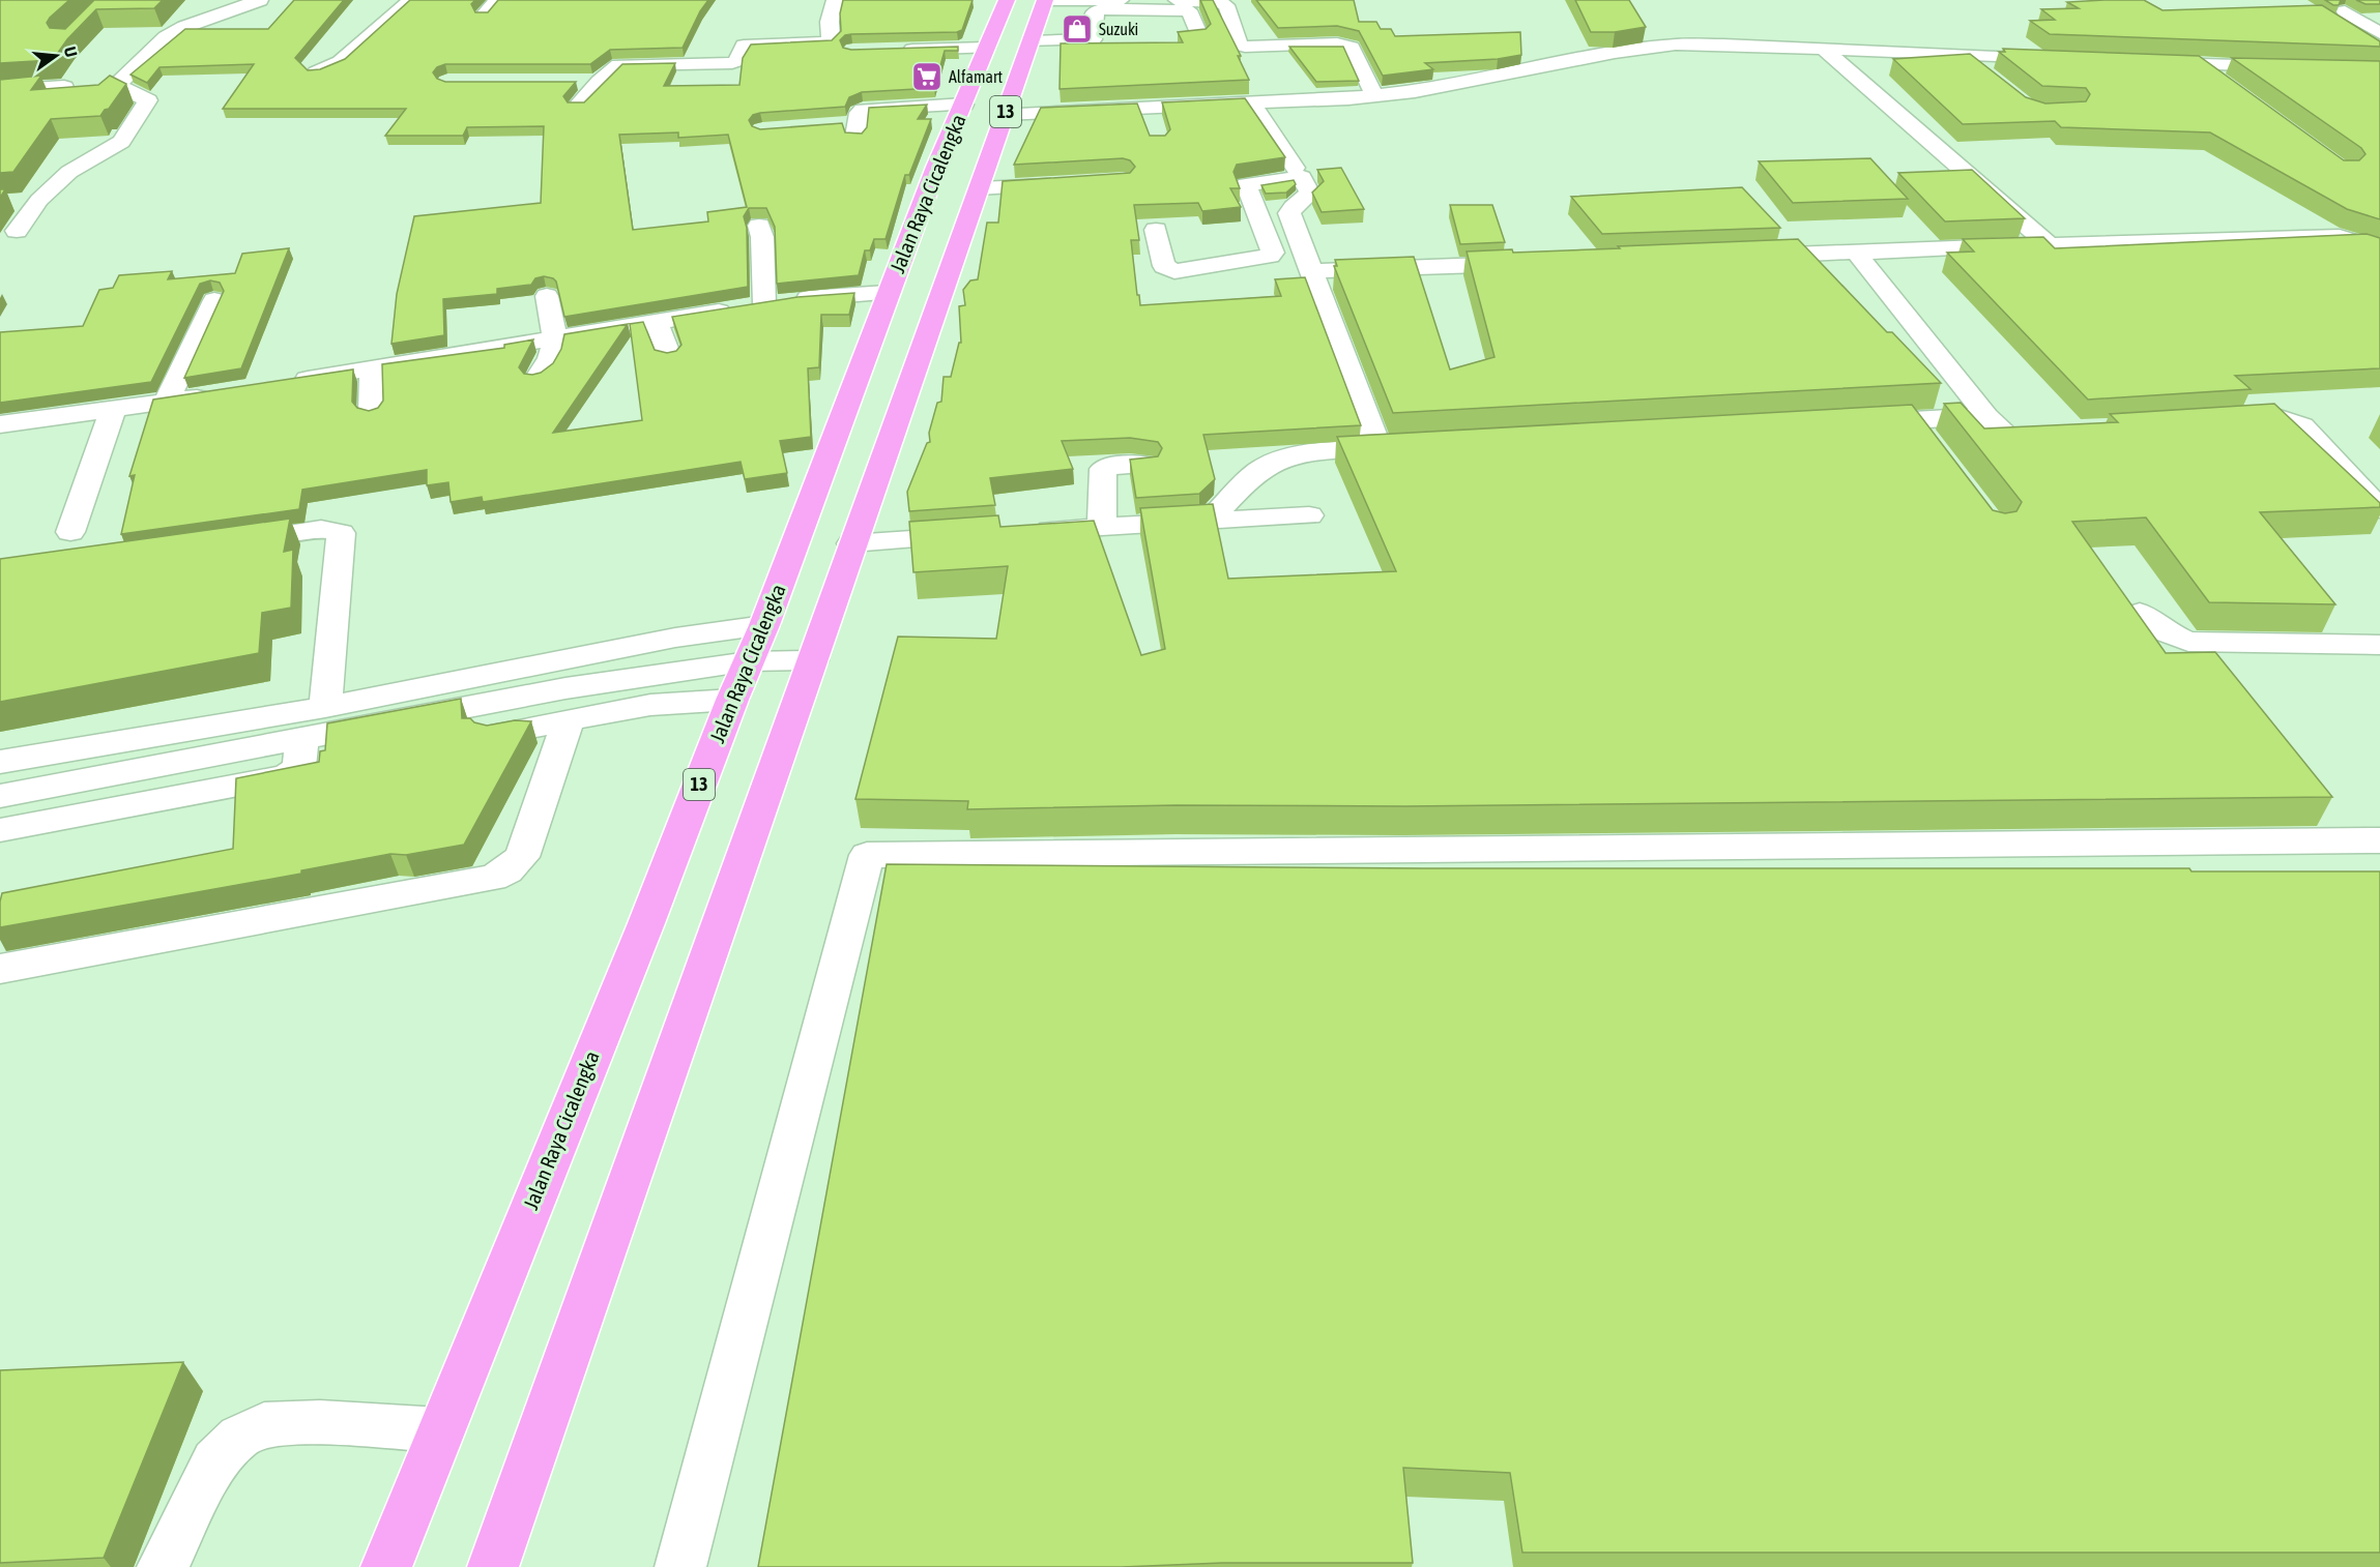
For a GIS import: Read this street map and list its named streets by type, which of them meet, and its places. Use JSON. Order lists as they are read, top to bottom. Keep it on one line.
{"streets":{"highway":["13","Jalan Raya Cicalengka"]},"places":{"shop":["Suzuki"],"supermarket":["Alfamart"]},"north":"right"}
